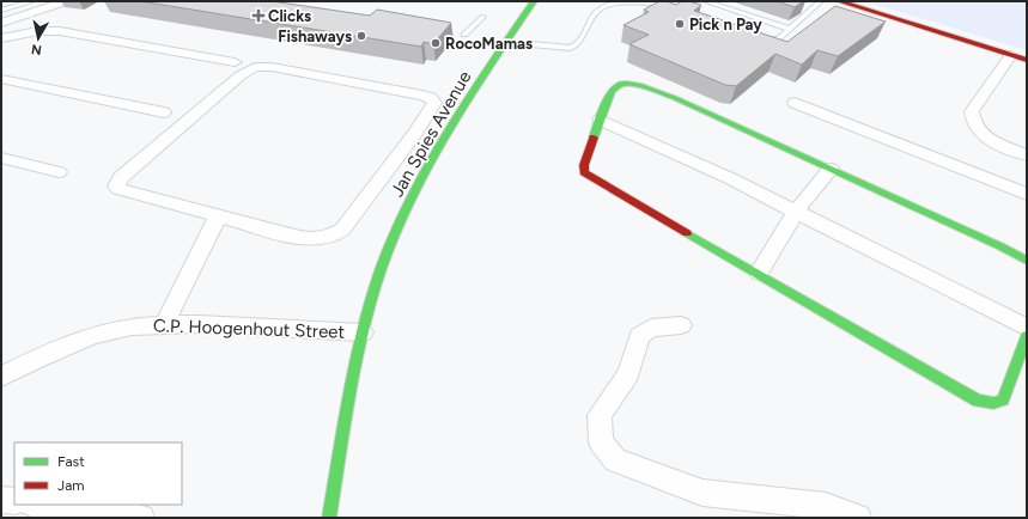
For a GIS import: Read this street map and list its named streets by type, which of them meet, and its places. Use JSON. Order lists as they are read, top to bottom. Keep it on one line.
{"streets":{"street":["Jan Spies Avenue","C.P. Hoogenhout Street"]},"crossings":[["Jan Spies Avenue","C.P. Hoogenhout Street"]],"places":{"health":["Clicks"],"other":["Pick n Pay","Fishaways","RocoMamas"]},"legend":["Fast","Jam"],"north":"bottom"}
